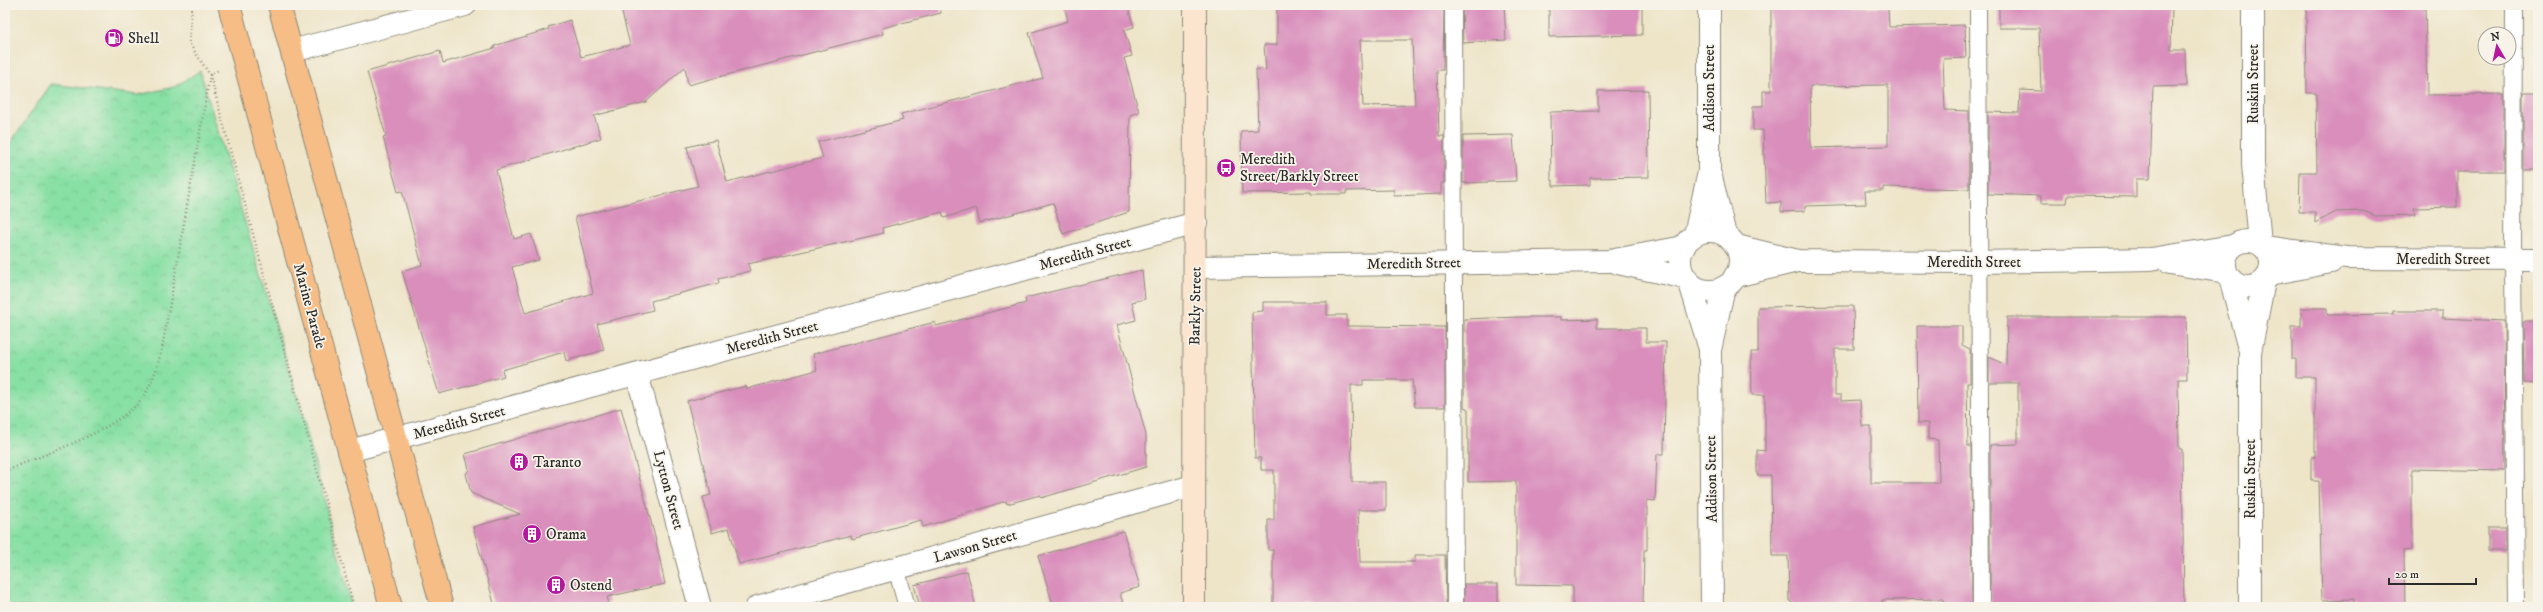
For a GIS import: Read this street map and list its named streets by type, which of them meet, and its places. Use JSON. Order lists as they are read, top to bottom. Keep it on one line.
{"streets":{"main road":["Marine Parade","Barkly Street"],"street":["Ruskin Street","Addison Street","Meredith Street","Lytton Street","Lawson Street"]},"crossings":[["Ruskin Street","Meredith Street"],["Addison Street","Meredith Street"],["Meredith Street","Marine Parade"],["Meredith Street","Barkly Street"],["Meredith Street","Lytton Street"],["Barkly Street","Lawson Street"]],"places":{"fuel station":["Shell"],"bus stop":["Meredith Street/Barkly Street"],"building":["Taranto","Orama","Ostend"]},"scale_bar":"20 m","north":"top"}
